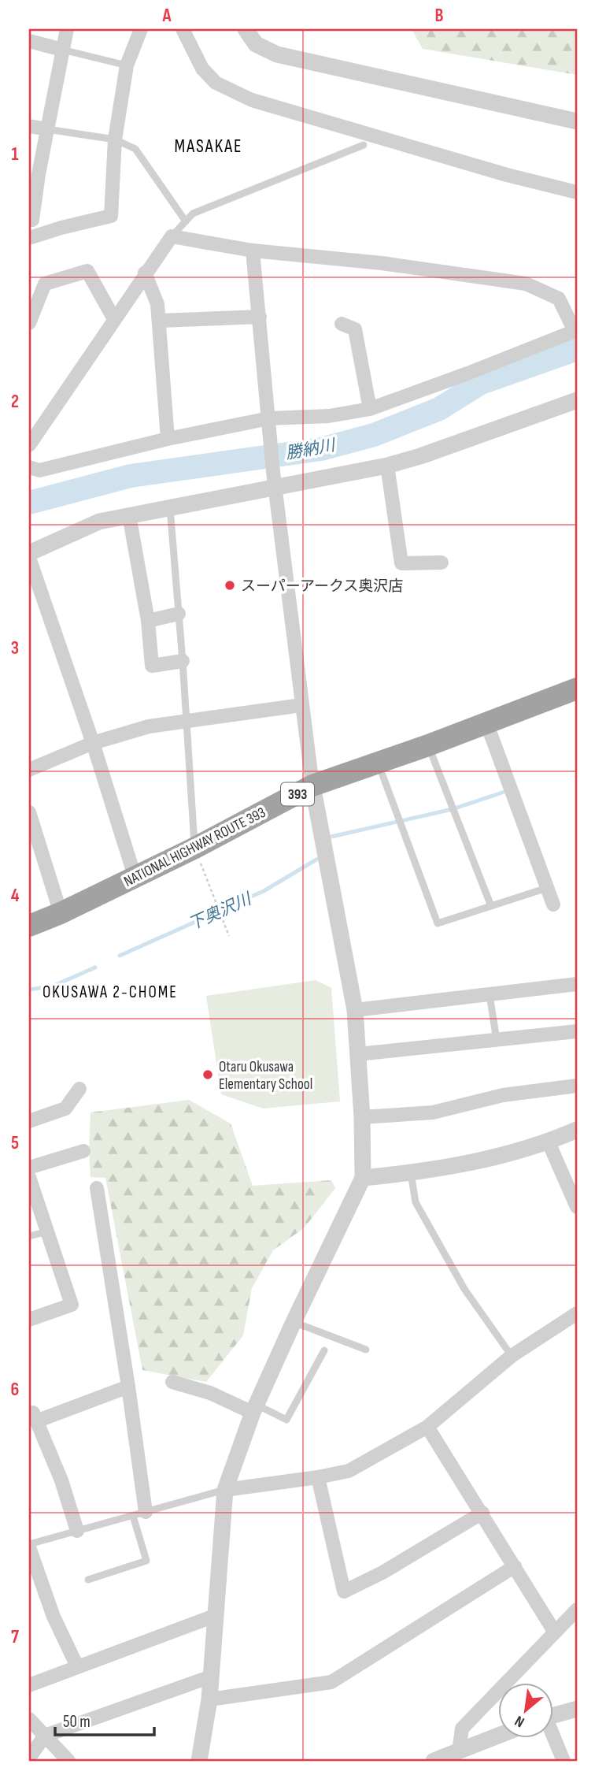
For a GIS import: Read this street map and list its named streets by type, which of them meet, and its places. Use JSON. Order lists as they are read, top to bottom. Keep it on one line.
{"streets":{"highway":["393","NATIONAL HIGHWAY ROUTE 393"]},"districts":["MASAKAE","OKUSAWA 2-CHOME"],"water":["勝納川","下奥沢川"],"places":["スーパーアークス奥沢店","Otaru Okusawa Elementary School"],"scale_bar":"50 m","north":"bottom left","grid":{"columns":["A","B"],"rows":["1","2","3","4","5","6","7"]}}
